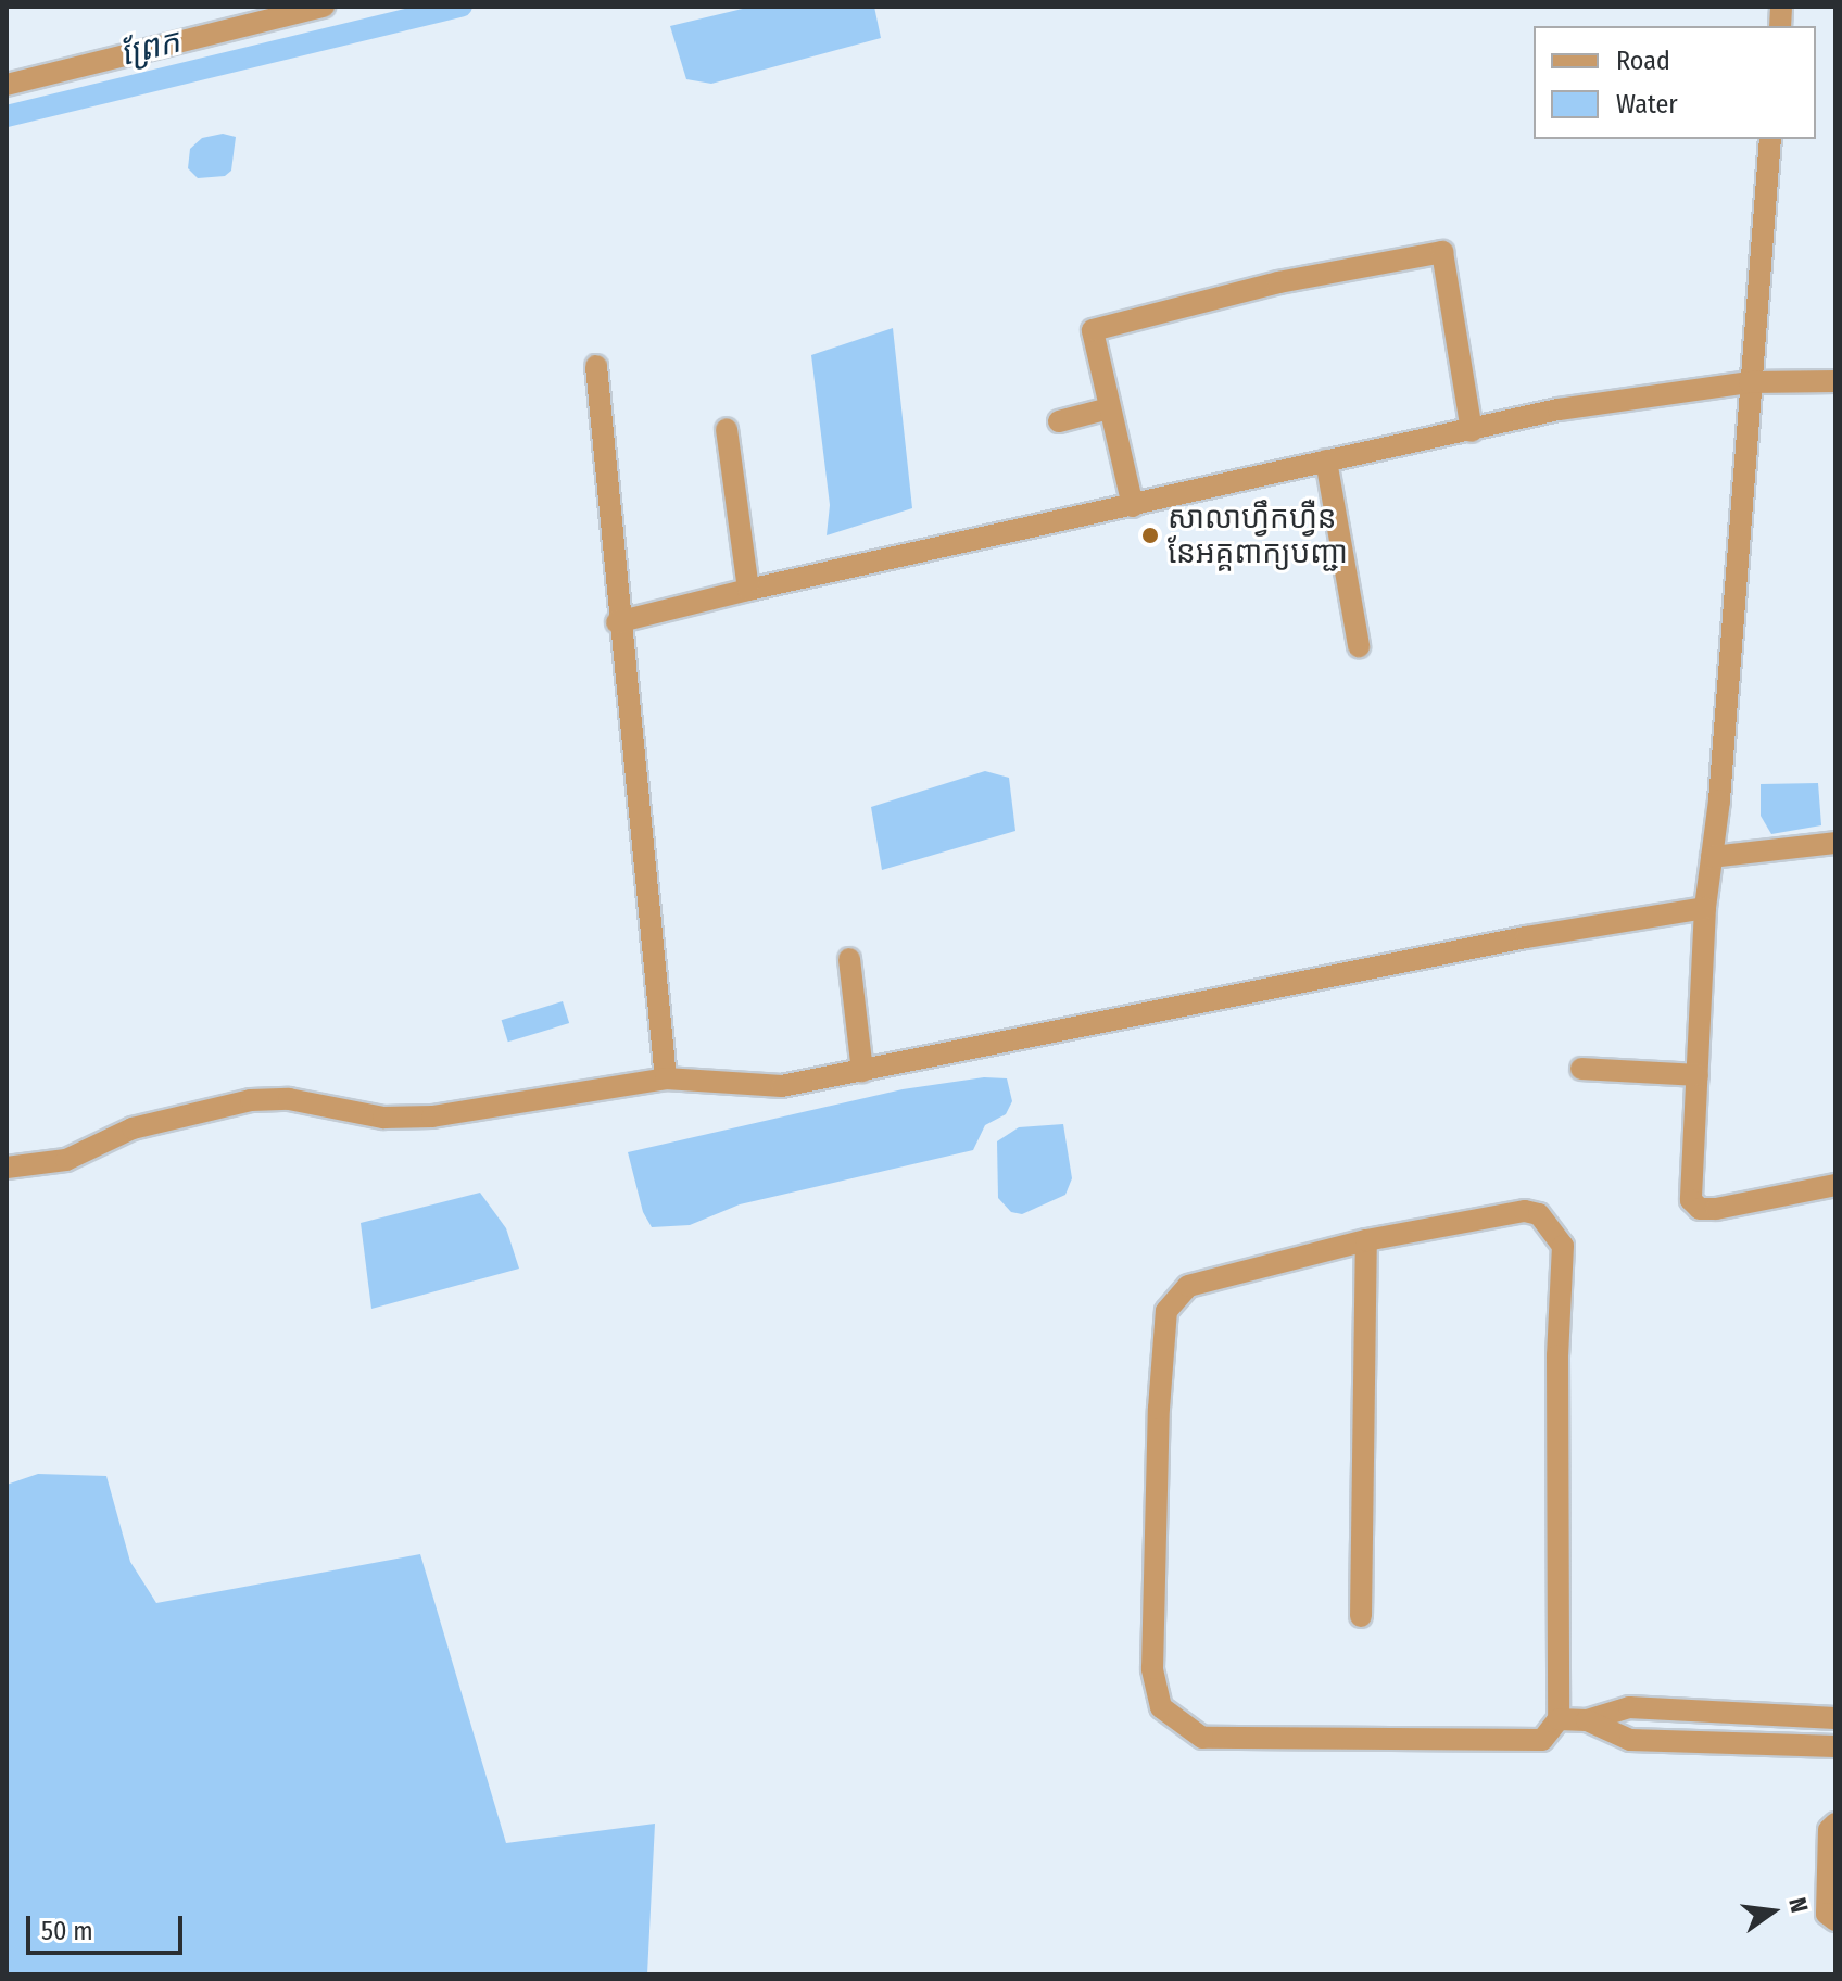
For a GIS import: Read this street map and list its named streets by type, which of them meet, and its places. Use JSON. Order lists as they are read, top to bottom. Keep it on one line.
{"water":["ព្រែក"],"places":["សាលាហ្វឹកហ្វឺន នែអគ្គពាក្យបញ្ជា"],"legend":["Road","Water"],"scale_bar":"50 m","north":"right"}
